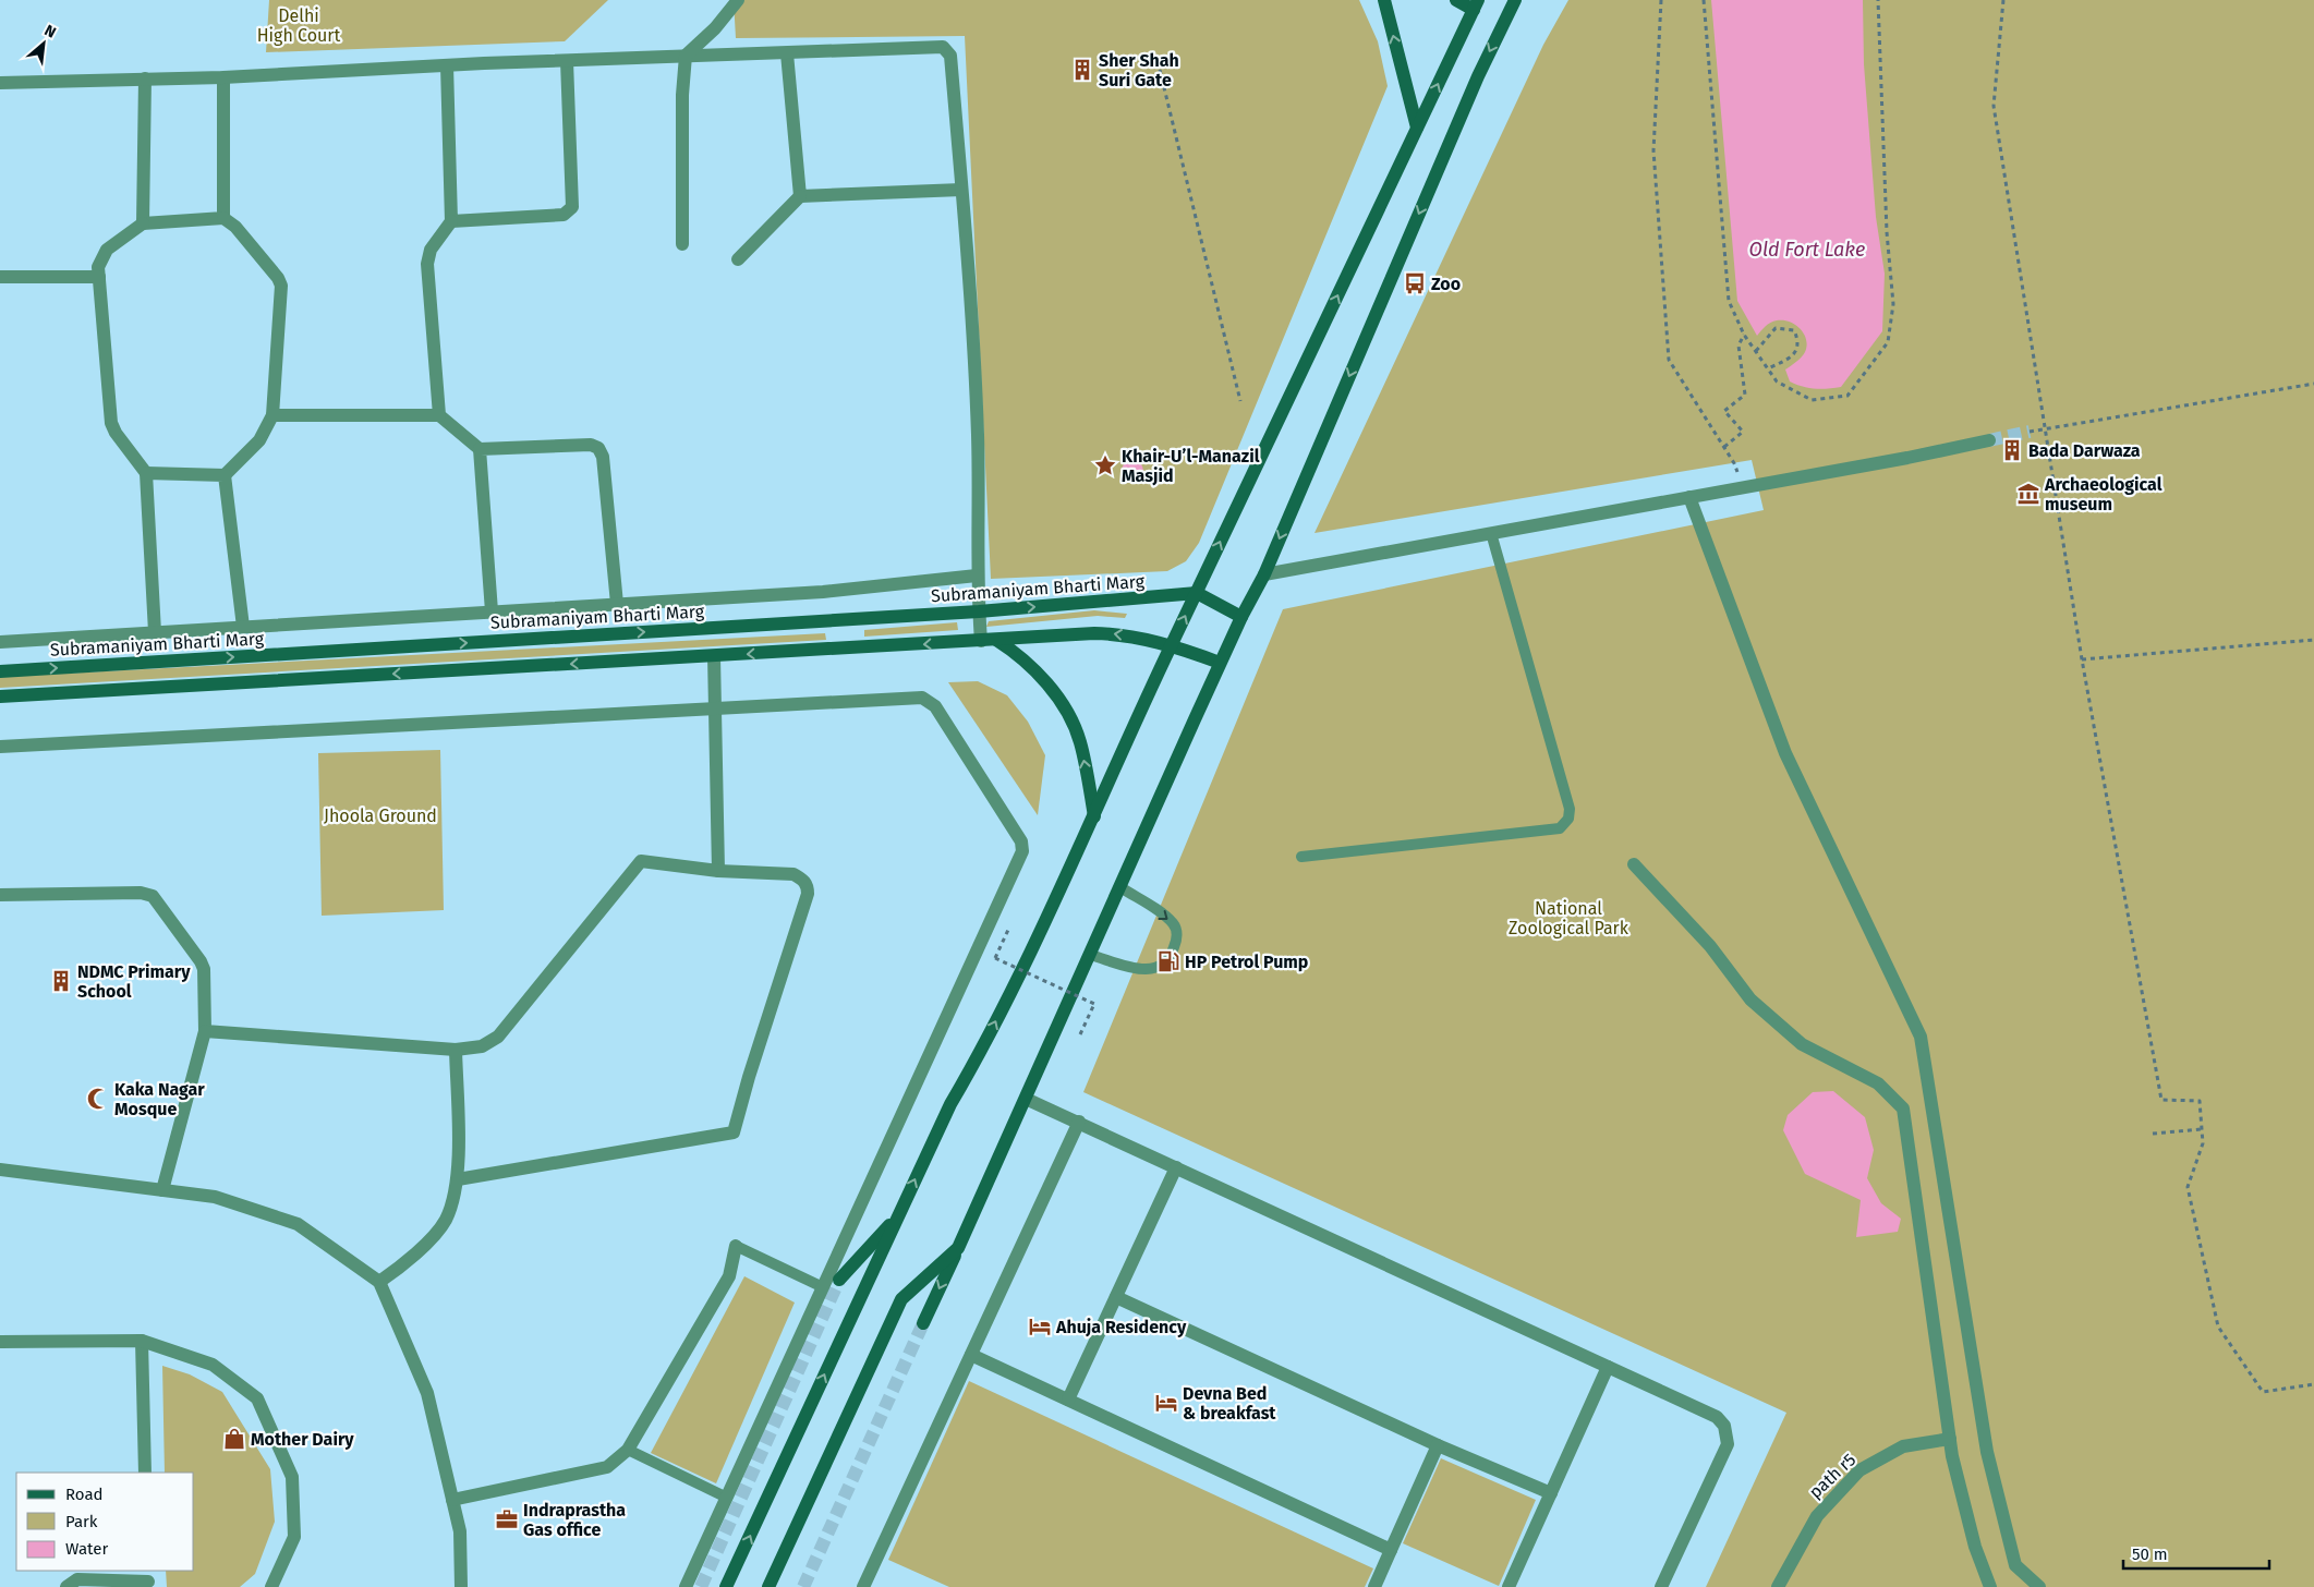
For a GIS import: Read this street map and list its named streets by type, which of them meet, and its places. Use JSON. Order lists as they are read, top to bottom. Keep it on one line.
{"streets":{"main road":["Subramaniyam Bharti Marg"],"street":["path r5"]},"water":["Old Fort Lake"],"parks":["Delhi High Court","Jhoola Ground","National Zoological Park"],"places":{"building":["Sher Shah Suri Gate","Bada Darwaza","NDMC Primary School"],"bus stop":["Zoo"],"place":["Khair-U’l-Manazil Masjid"],"museum":["Archaeological museum"],"fuel station":["HP Petrol Pump"],"mosque":["Kaka Nagar Mosque"],"hotel":["Ahuja Residency","Devna Bed & breakfast"],"shop":["Mother Dairy"],"office":["Indraprastha Gas office"]},"legend":["Road","Park","Water"],"scale_bar":"50 m","north":"top right"}
